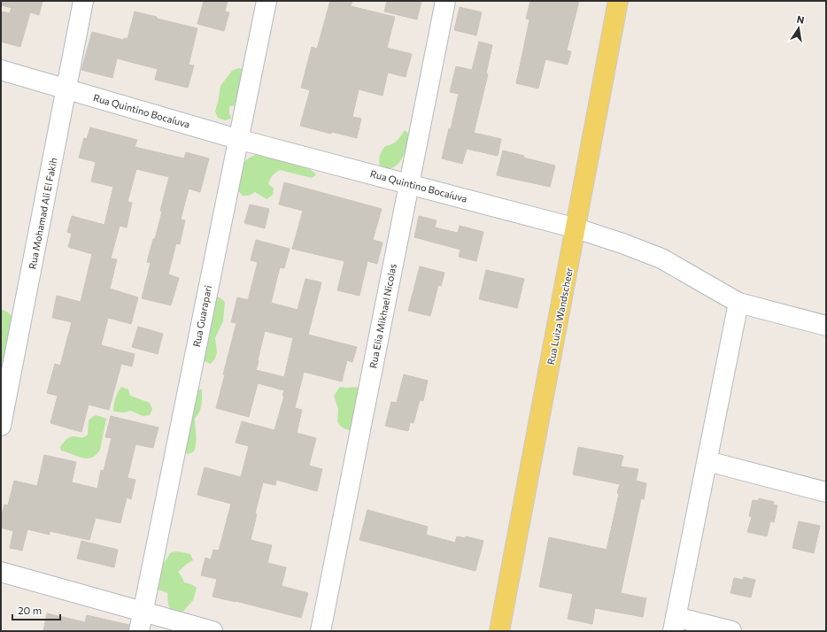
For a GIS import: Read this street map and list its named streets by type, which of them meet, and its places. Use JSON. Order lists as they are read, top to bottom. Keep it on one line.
{"streets":{"main road":["Rua Luiza Wandscheer"],"street":["Rua Quintino Bocaíuva","Rua Mohamad Ali El Fakih","Rua Guarapari","Rua Elia Mikhael Nicolas"]},"crossings":[["Rua Quintino Bocaíuva","Rua Mohamad Ali El Fakih"],["Rua Quintino Bocaíuva","Rua Guarapari"],["Rua Quintino Bocaíuva","Rua Elia Mikhael Nicolas"],["Rua Quintino Bocaíuva","Rua Luiza Wandscheer"]],"scale_bar":"20 m","north":"top"}
